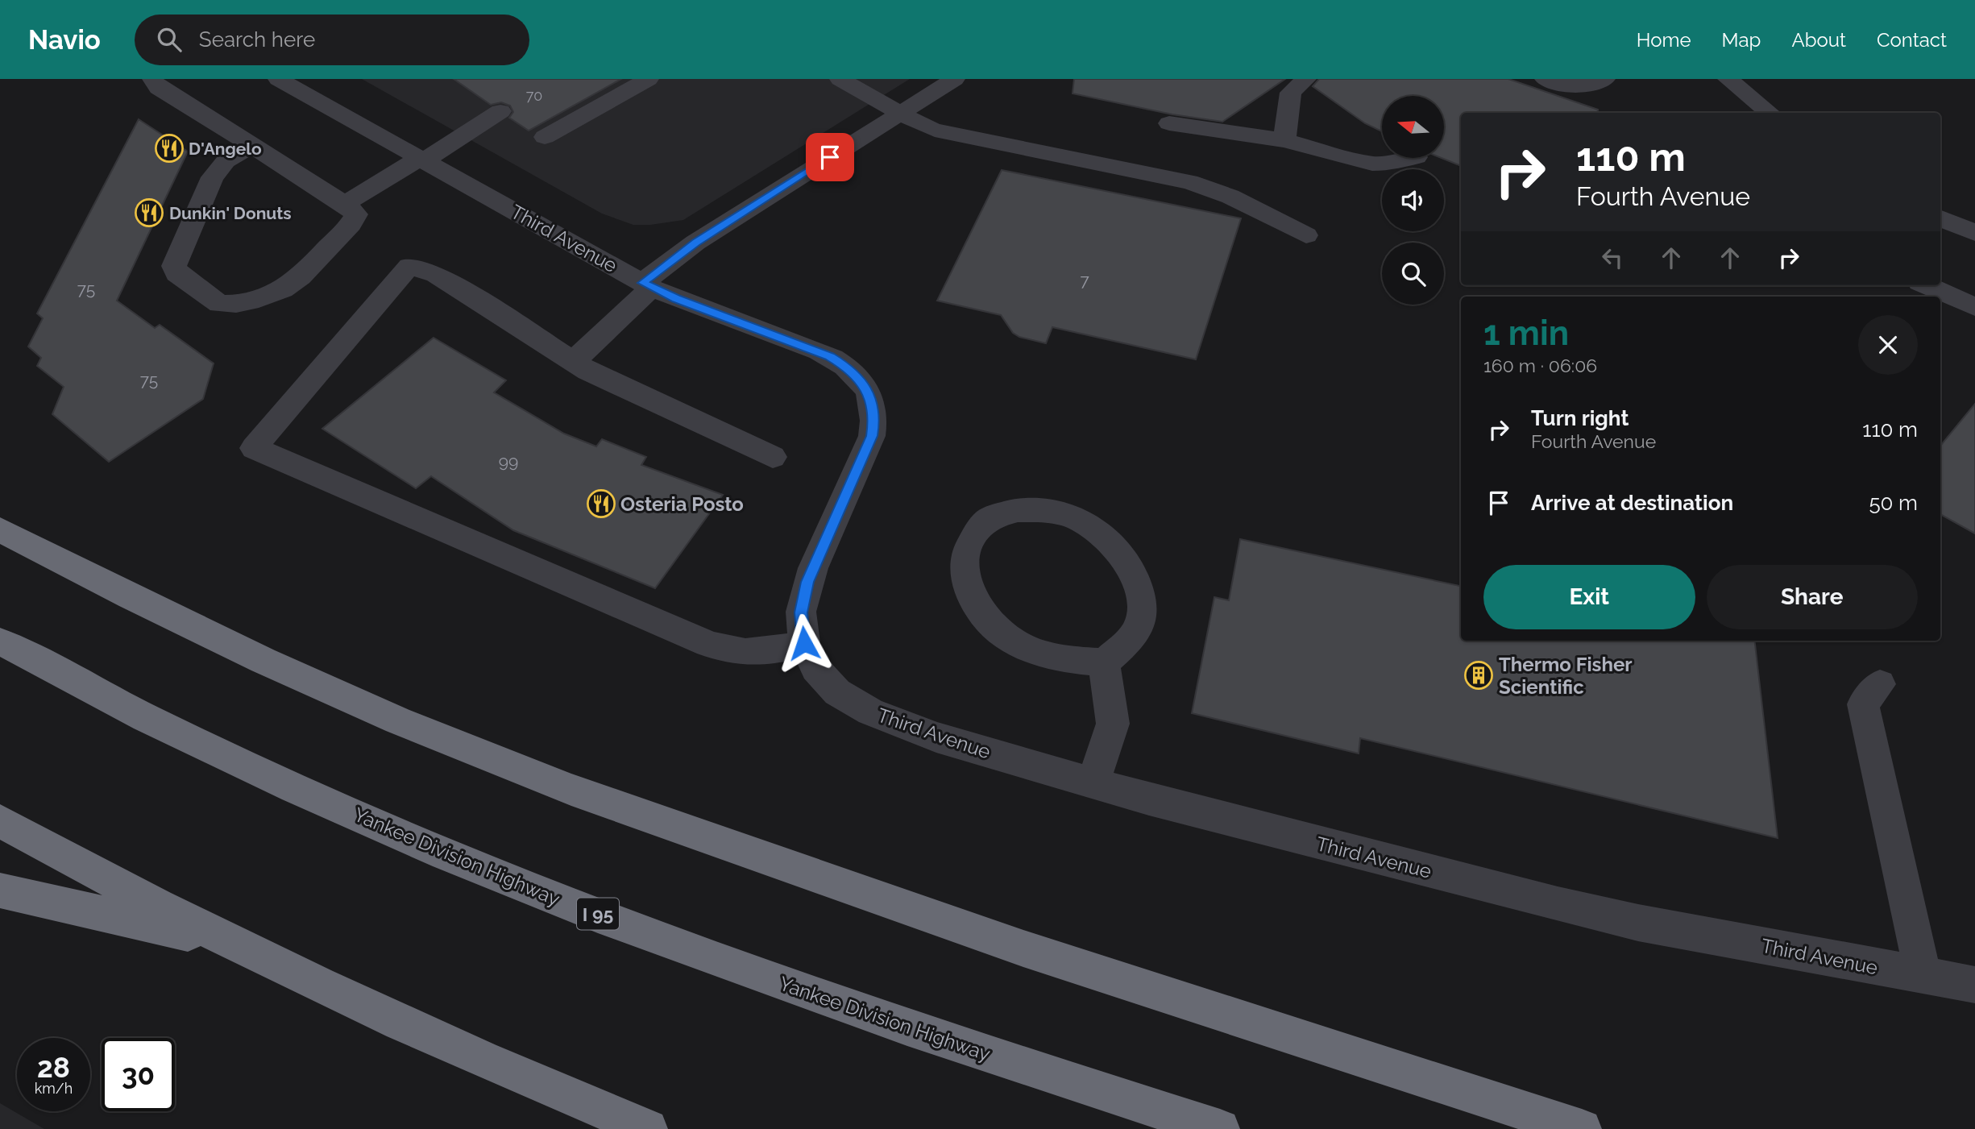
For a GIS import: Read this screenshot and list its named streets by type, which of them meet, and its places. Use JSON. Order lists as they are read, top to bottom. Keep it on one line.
{"streets":{"highway":["Yankee Division Highway","I 95"],"street":["Third Avenue"]},"places":{"restaurant":["D'Angelo","Dunkin' Donuts","Osteria Posto"],"building":["Thermo Fisher Scientific"]},"house_numbers":["70","7","75","75","99"],"north":"left","page":{"header":"Navio","search":"Search here","nav":["Home","Map","About","Contact"],"turn":["110 m","Fourth Avenue"],"heading":["1 min","160 m · 06:06"],"list":[{"name":"Turn right","note":"Fourth Avenue","value":"110 m"},{"name":"Arrive at destination","value":"50 m"}],"buttons":["Exit","Share"],"speed":"28 km/h","limit":"30"}}
